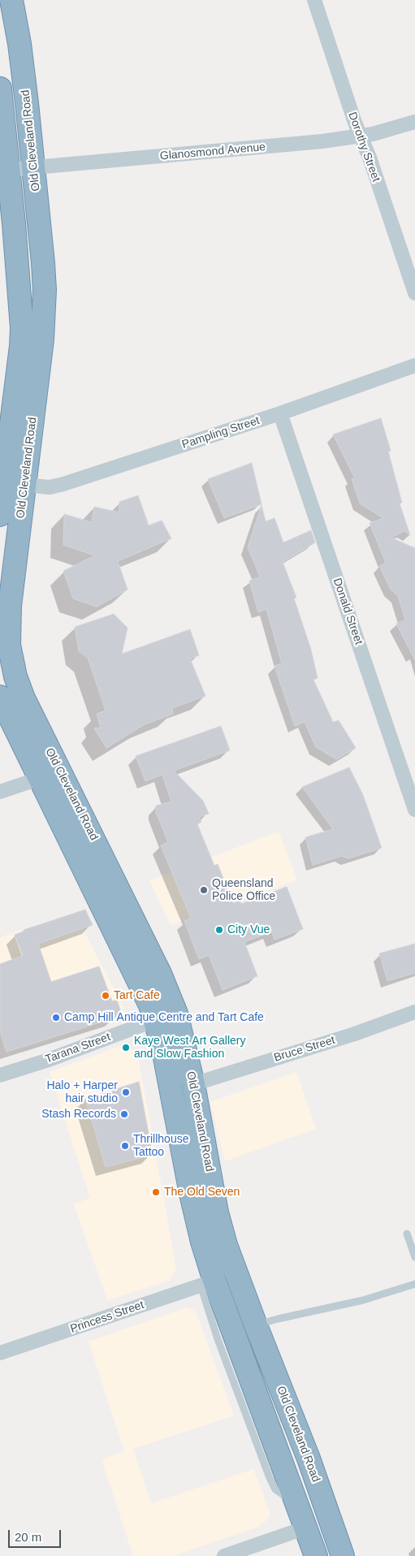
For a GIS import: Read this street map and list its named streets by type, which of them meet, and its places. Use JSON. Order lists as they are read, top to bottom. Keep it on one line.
{"streets":{"highway":["Old Cleveland Road"],"street":["Dorothy Street","Glanosmond Avenue","Pampling Street","Donald Street","Tarana Street","Bruce Street","Princess Street"]},"crossings":[["Old Cleveland Road","Glanosmond Avenue"],["Old Cleveland Road","Pampling Street"],["Old Cleveland Road","Tarana Street"],["Old Cleveland Road","Bruce Street"],["Old Cleveland Road","Princess Street"],["Dorothy Street","Glanosmond Avenue"],["Pampling Street","Donald Street"]],"places":["Queensland Police Office","City Vue","Tart Cafe","Camp Hill Antique Centre and Tart Cafe","Kaye West Art Gallery and Slow Fashion","Halo + Harper hair studio","Stash Records","Thrillhouse Tattoo","The Old Seven"],"scale_bar":"20 m"}
